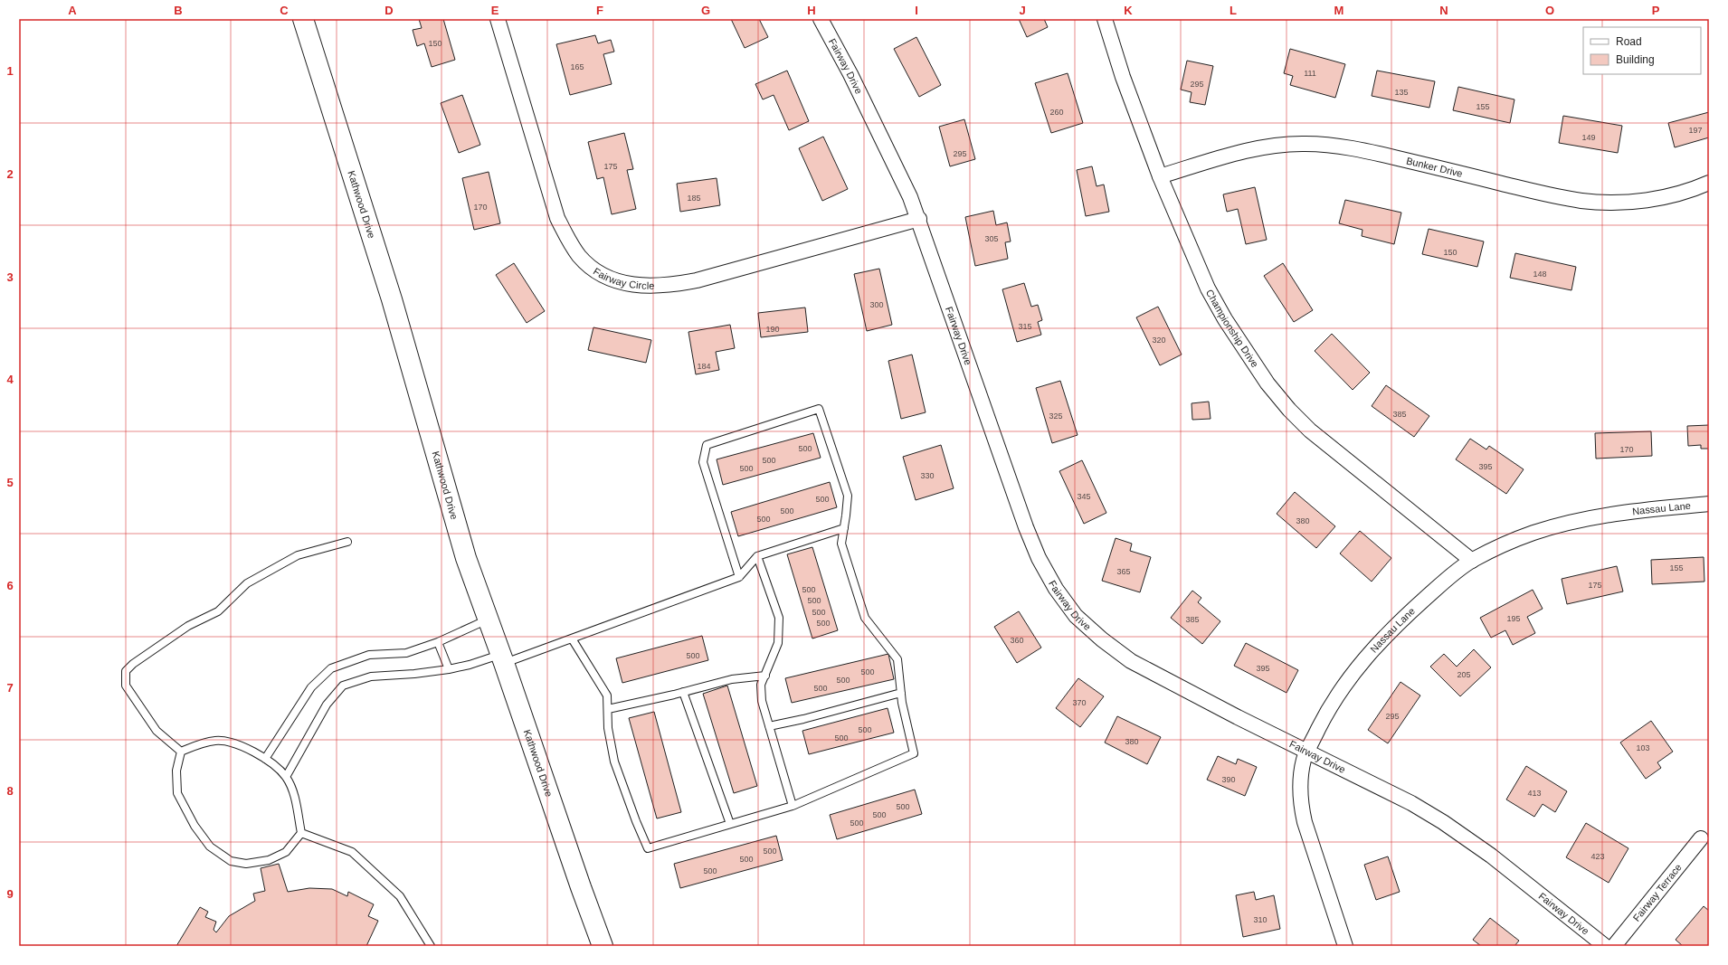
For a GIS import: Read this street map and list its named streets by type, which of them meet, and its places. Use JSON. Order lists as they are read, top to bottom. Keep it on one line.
{"streets":{"street":["Fairway Drive","Bunker Drive","Kathwood Drive","Fairway Circle","Championship Drive","Nassau Lane","Fairway Terrace"]},"crossings":[["Fairway Drive","Fairway Circle"],["Fairway Drive","Nassau Lane"],["Bunker Drive","Championship Drive"],["Championship Drive","Nassau Lane"]],"house_numbers":["150","165","111","295","135","155","260","197","149","295","175","185","170","305","150","148","300","315","190","320","184","385","325","500","170","500","395","500","330","345","500","500","500","380","155","365","175","500","500","500","195","385","500","360","500","395","500","205","500","500","370","295","500","500","380","103","390","413","500","500","500","500","423","500","500","310"],"legend":["Road","Building"],"grid":{"columns":["A","B","C","D","E","F","G","H","I","J","K","L","M","N","O","P"],"rows":["1","2","3","4","5","6","7","8","9"]}}
